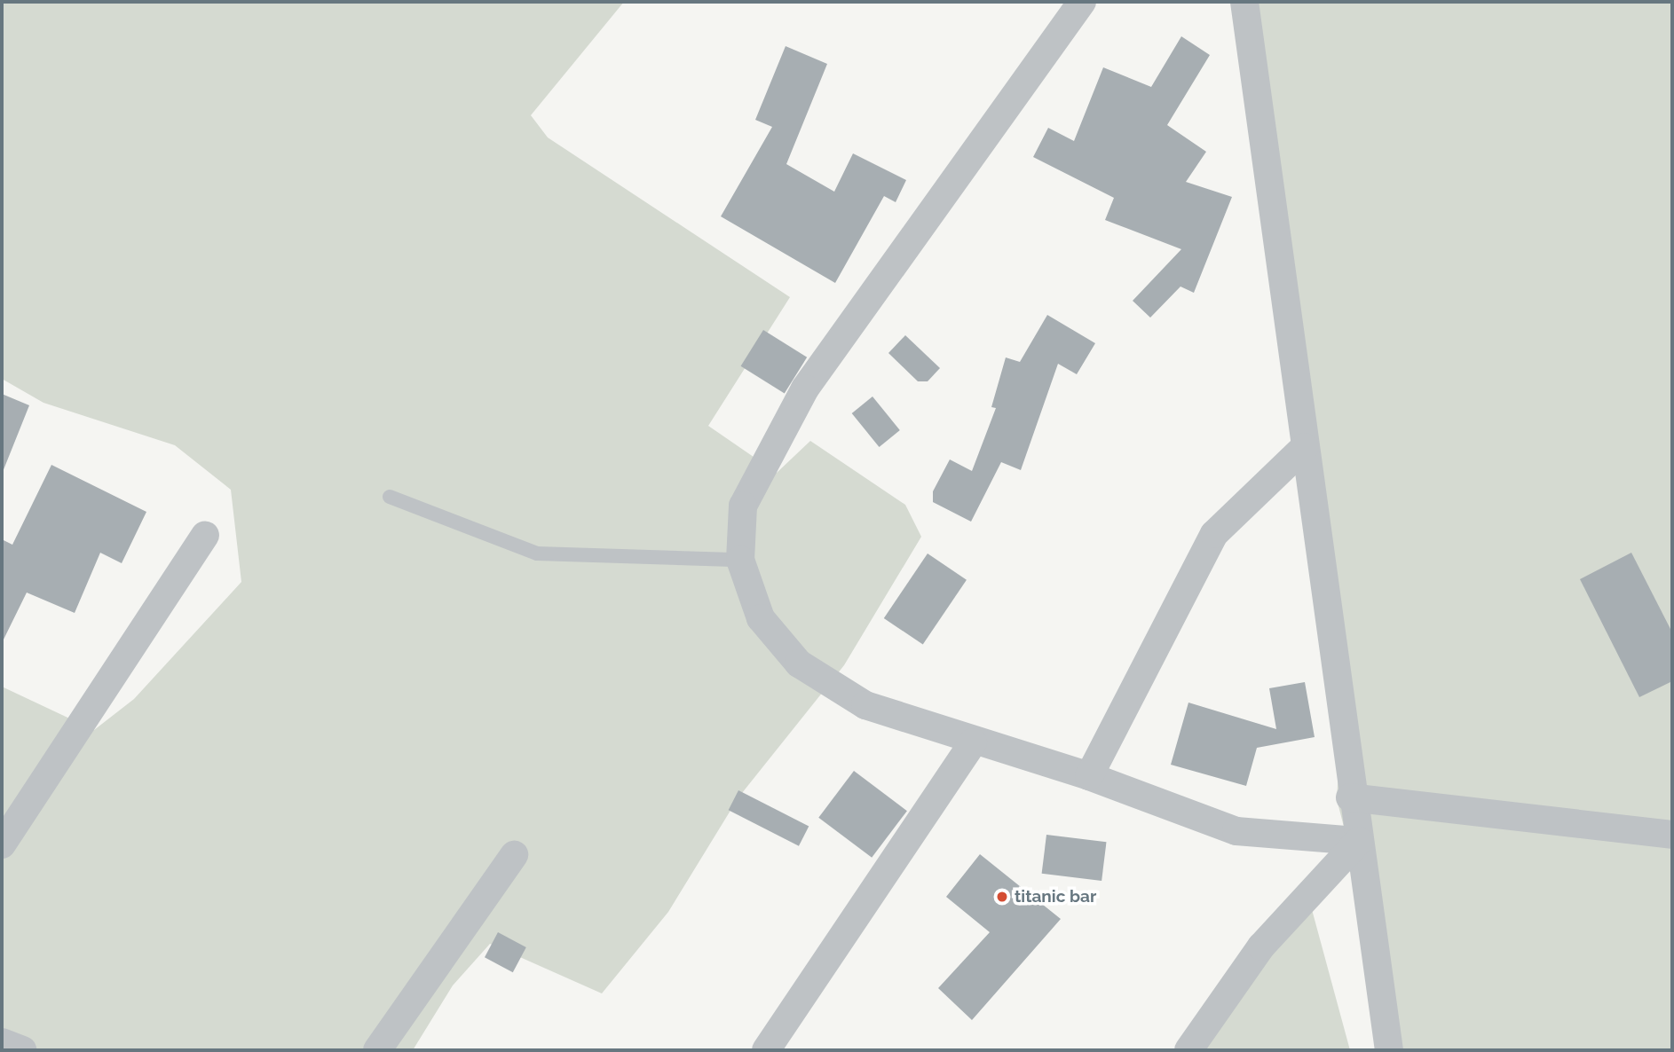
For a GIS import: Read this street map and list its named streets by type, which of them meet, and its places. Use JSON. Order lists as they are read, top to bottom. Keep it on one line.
{"places":["titanic bar"]}
